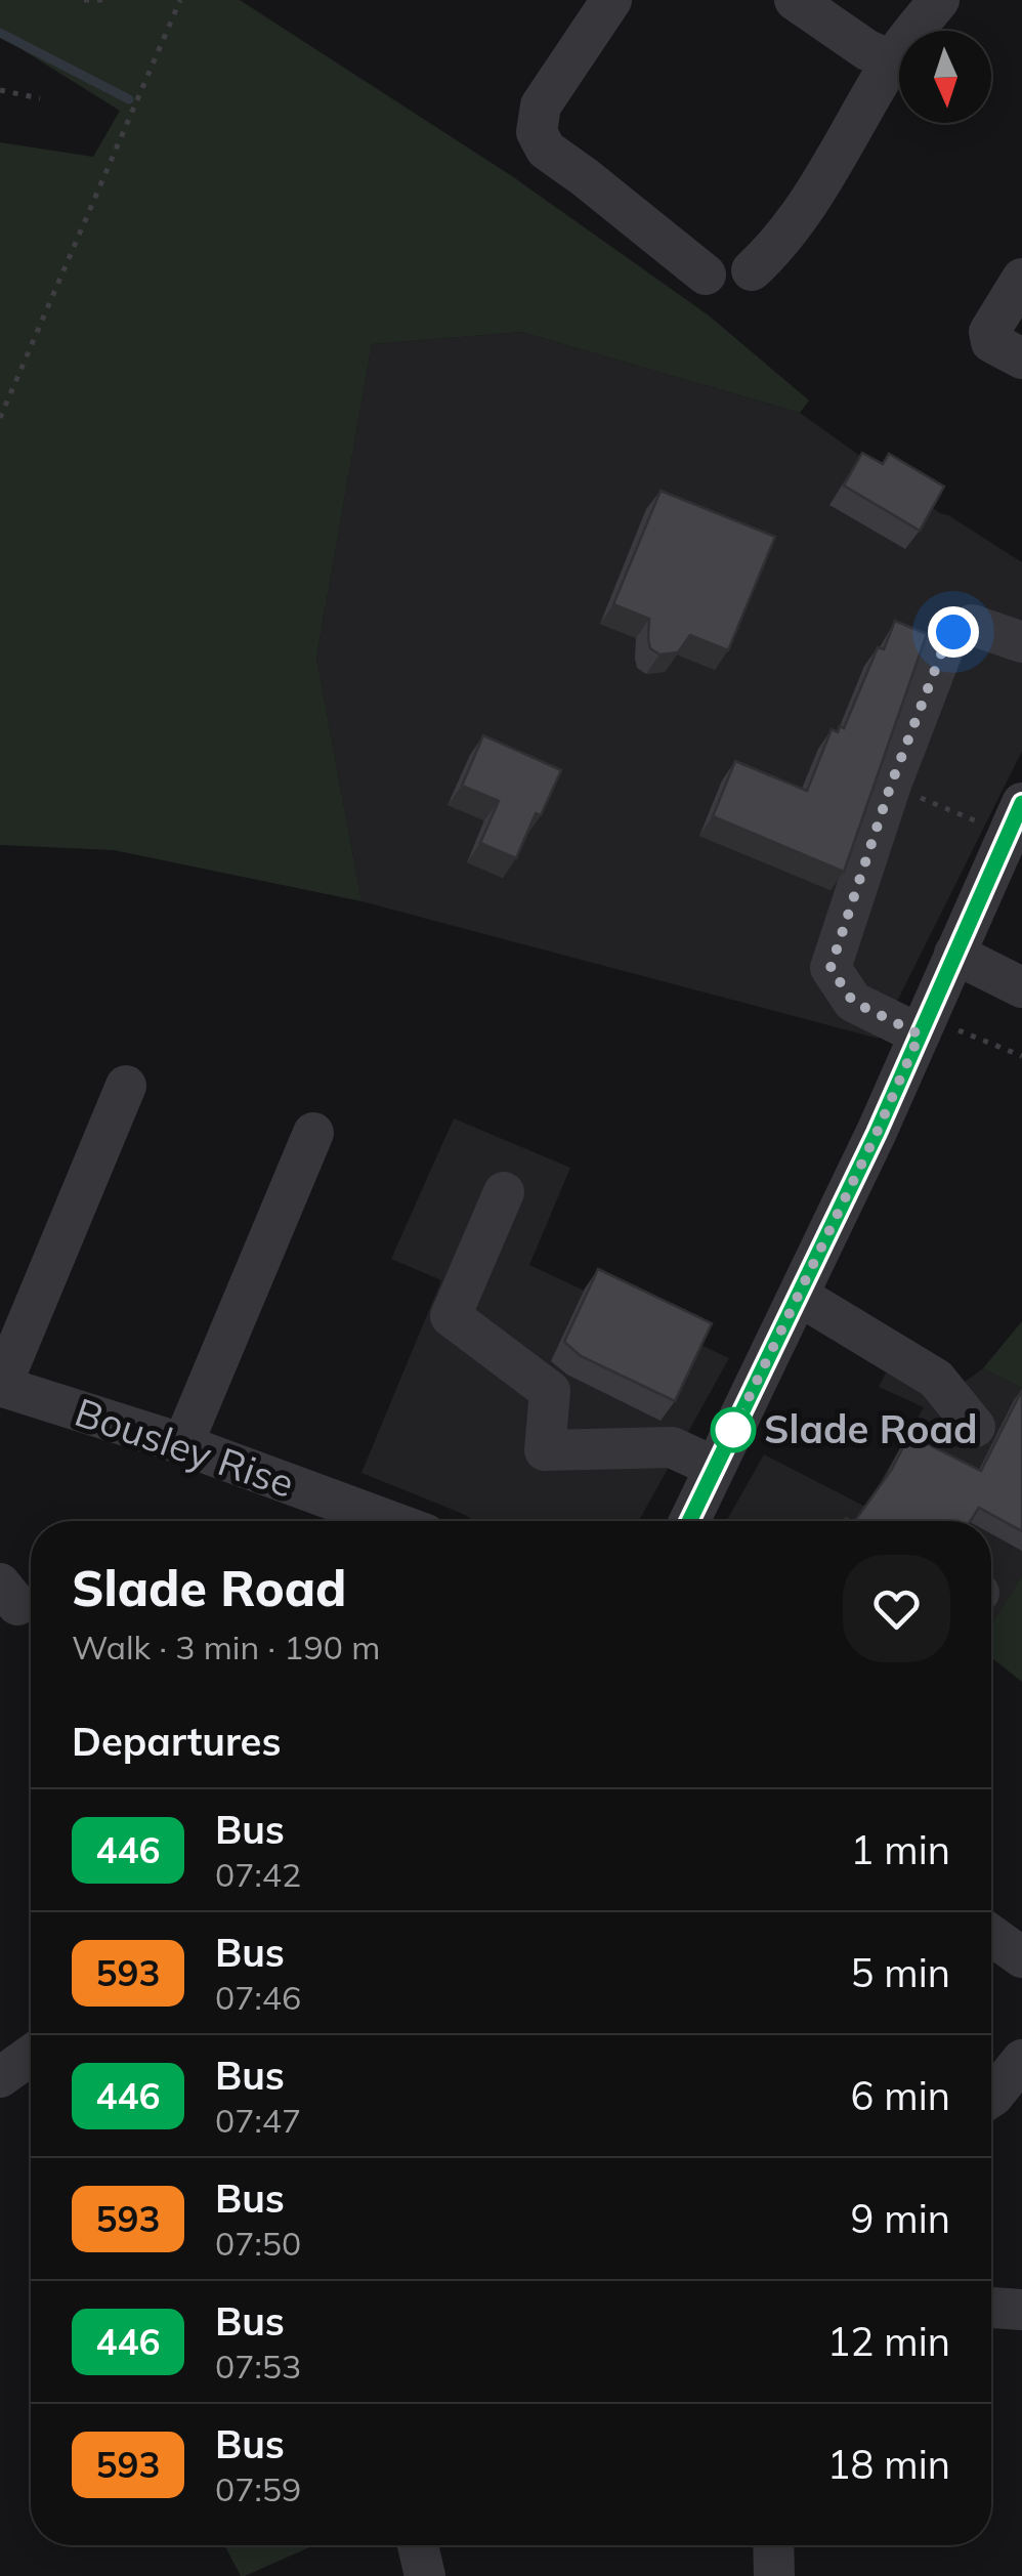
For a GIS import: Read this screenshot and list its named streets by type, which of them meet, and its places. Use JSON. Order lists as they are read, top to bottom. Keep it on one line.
{"streets":{"street":["Bousley Rise"]},"places":["Slade Road"],"lines":["bus line 446"],"north":"bottom","page":{"heading":[["Slade Road","Walk · 3 min · 190 m"],"Departures"],"list":[{"mark":"446","name":"Bus","note":"07:42","value":"1 min"},{"mark":"593","name":"Bus","note":"07:46","value":"5 min"},{"mark":"446","name":"Bus","note":"07:47","value":"6 min"},{"mark":"593","name":"Bus","note":"07:50","value":"9 min"},{"mark":"446","name":"Bus","note":"07:53","value":"12 min"},{"mark":"593","name":"Bus","note":"07:59","value":"18 min"}]}}
